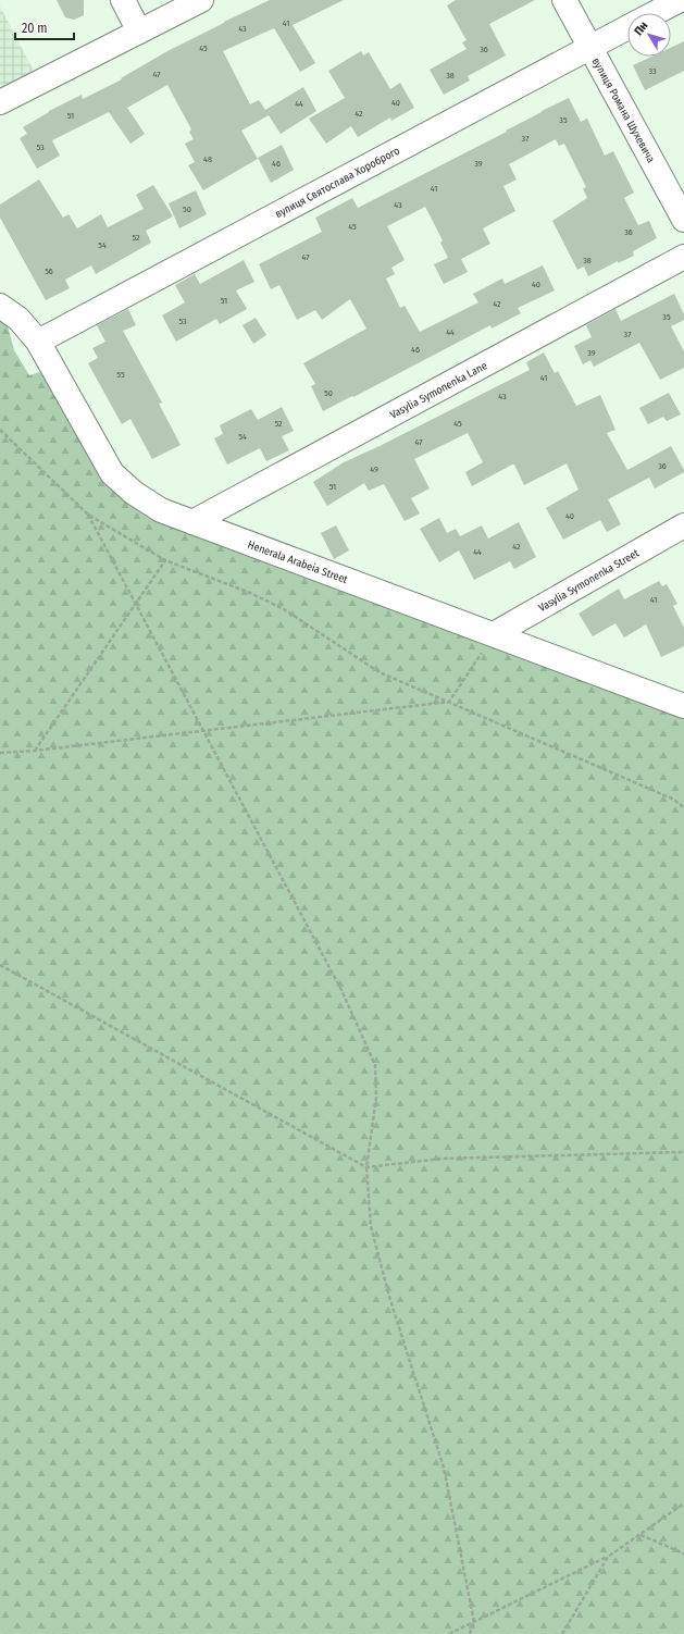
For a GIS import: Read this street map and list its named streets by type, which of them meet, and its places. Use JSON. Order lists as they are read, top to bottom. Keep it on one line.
{"streets":{"street":["вулиця Романа Шухевича","вулиця Святослава Хороброго","Vasylia Symonenka Lane","Henerala Arabeia Street","Vasylia Symonenka Street"]},"crossings":[["вулиця Романа Шухевича","вулиця Святослава Хороброго"],["вулиця Святослава Хороброго","Henerala Arabeia Street"],["Vasylia Symonenka Lane","Henerala Arabeia Street"],["Henerala Arabeia Street","Vasylia Symonenka Street"]],"house_numbers":["41","43","45","36","33","47","38","40","44","42","51","35","37","53","48","46","39","41","43","50","45","36","52","54","47","38","56","40","51","42","35","53","44","37","46","39","55","41","50","43","52","45","54","47","36","49","51","40","42","44","41"],"scale_bar":"20 m","north":"top left"}
